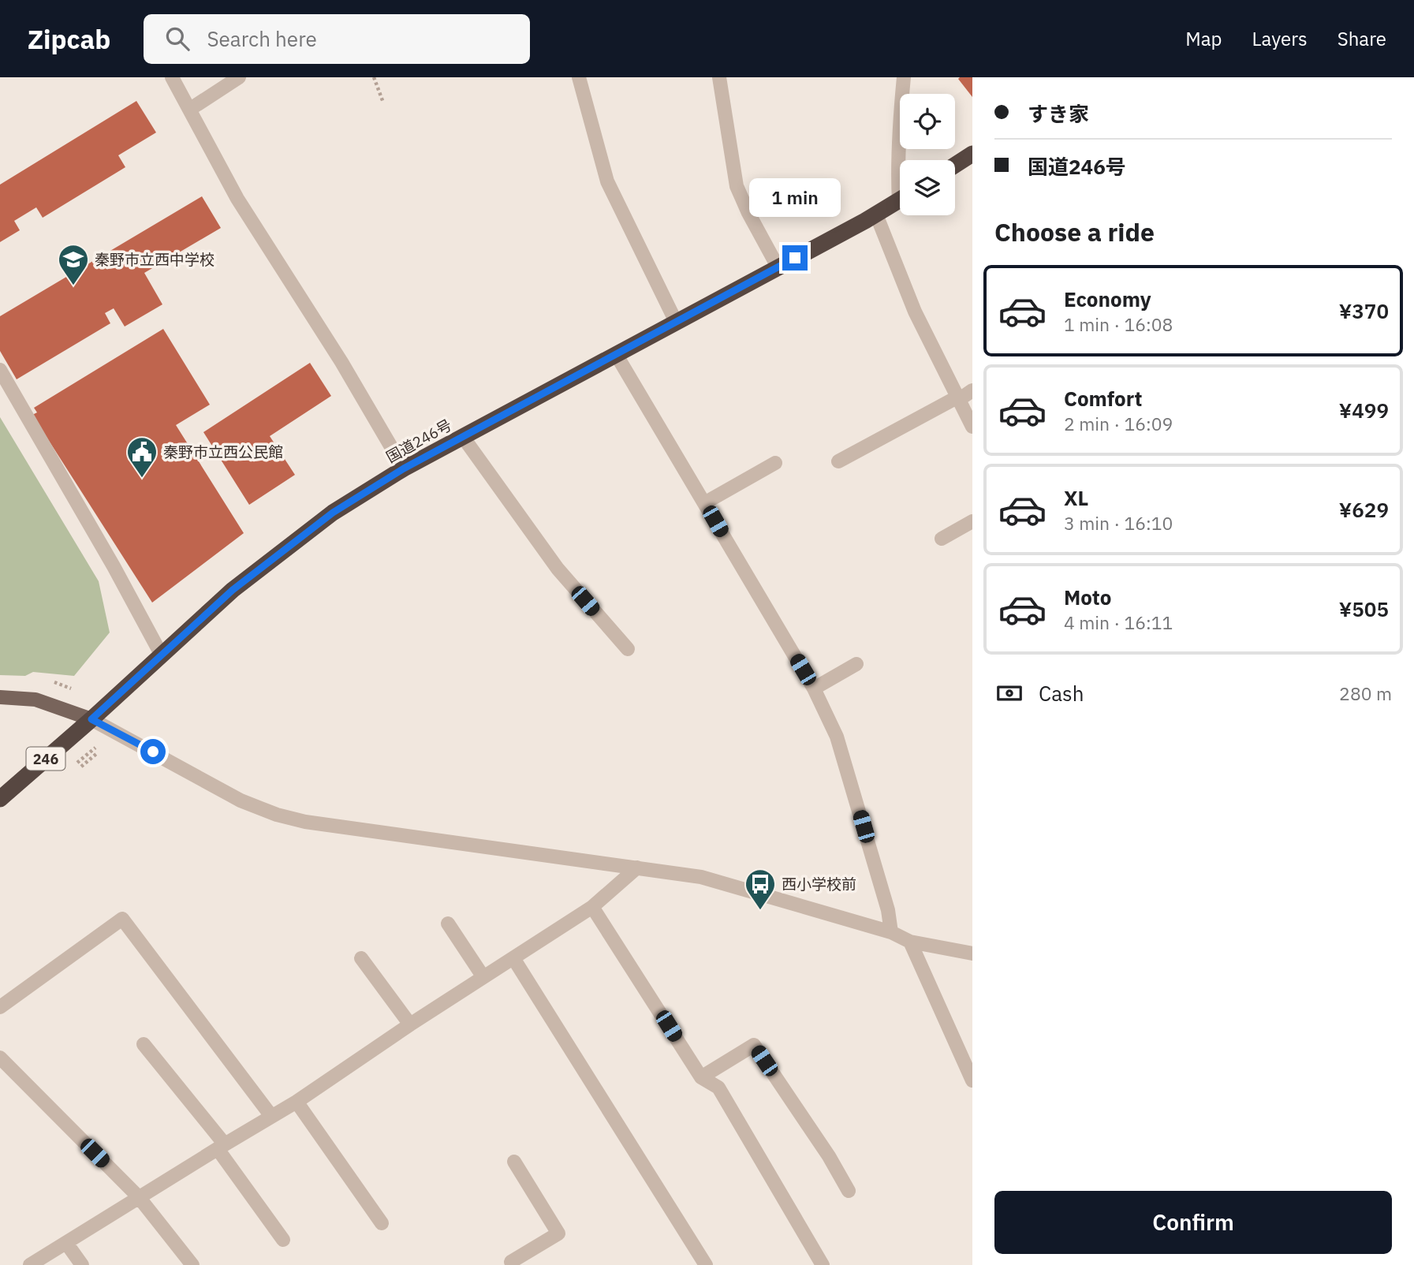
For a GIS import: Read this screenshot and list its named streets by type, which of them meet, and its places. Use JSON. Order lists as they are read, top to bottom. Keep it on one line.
{"streets":{"highway":["国道246号","246"]},"places":{"school or university":["秦野市立西中学校"],"public building":["秦野市立西公民館"],"bus stop":["西小学校前"]},"page":{"header":"Zipcab","search":"Search here","nav":["Map","Layers","Share"],"banner":["すき家","国道246号"],"bubble":"1 min","heading":"Choose a ride","list":[{"name":"Economy","note":"1 min · 16:08","value":"¥370"},{"name":"Comfort","note":"2 min · 16:09","value":"¥499"},{"name":"XL","note":"3 min · 16:10","value":"¥629"},{"name":"Moto","note":"4 min · 16:11","value":"¥505"}],"pay":["Cash","280 m"],"buttons":"Confirm"}}
